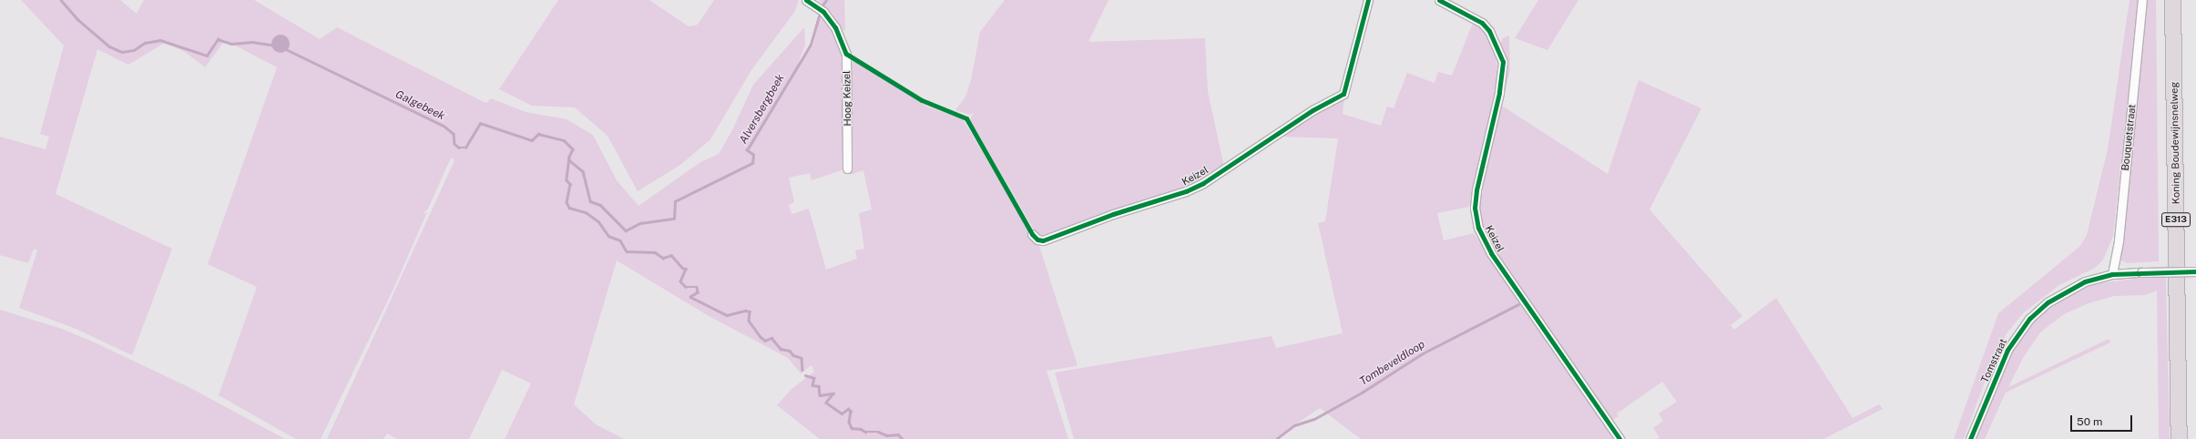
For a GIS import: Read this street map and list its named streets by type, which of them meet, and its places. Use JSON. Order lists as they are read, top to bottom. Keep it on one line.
{"streets":{"highway":["Koning Boudewijnsnelweg","E313"],"street":["Hoog Keizel","Bouquetstraat","Keizel","Tomstraat"]},"crossings":[["Bouquetstraat","Tomstraat"]],"water":["Galgebeek","Alversbergbeek","Tombeveldloop"],"scale_bar":"50 m"}
